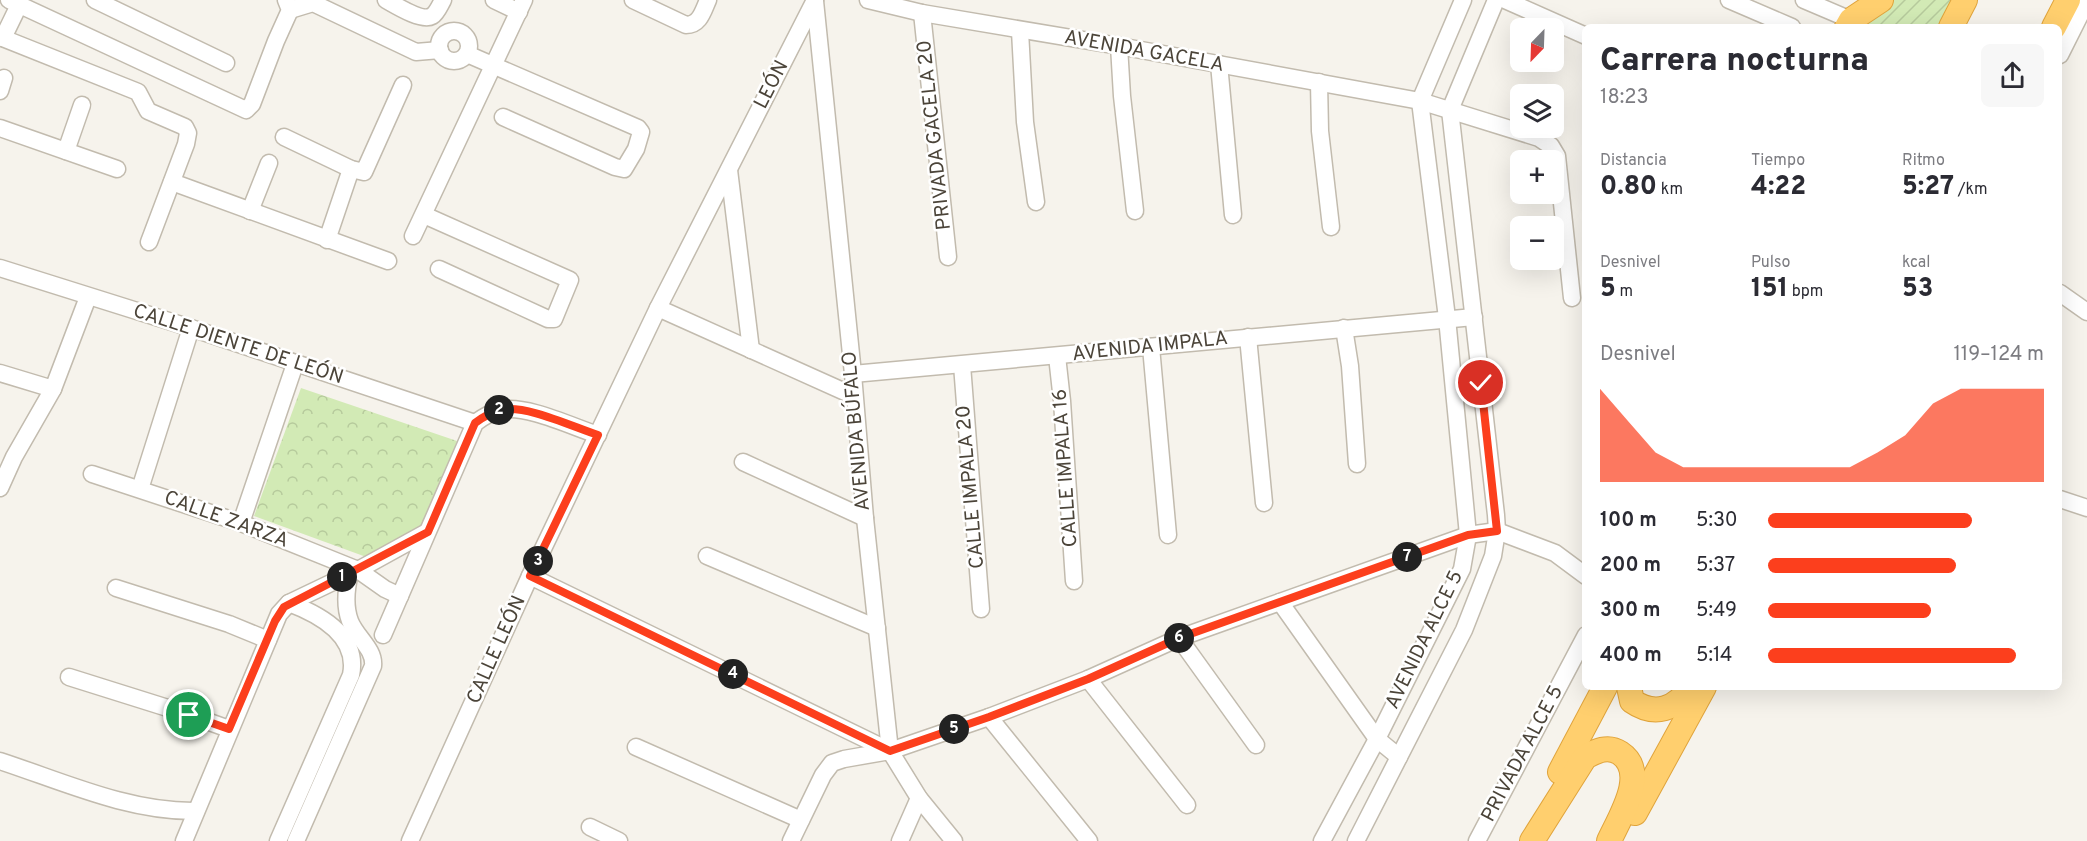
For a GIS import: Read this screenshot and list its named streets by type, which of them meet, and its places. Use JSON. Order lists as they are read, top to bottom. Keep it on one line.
{"streets":{"street":["AVENIDA GACELA","LEÓN","PRIVADA GACELA 20","CALLE DIENTE DE LEÓN","AVENIDA IMPALA","AVENIDA BÚFALO","CALLE IMPALA 16","CALLE IMPALA 20","CALLE ZARZA","AVENIDA ALCE 5","CALLE LEÓN","PRIVADA ALCE 5"]},"crossings":[["AVENIDA GACELA","PRIVADA GACELA 20"],["AVENIDA GACELA","AVENIDA ALCE 5"],["LEÓN","AVENIDA BÚFALO"],["LEÓN","CALLE LEÓN"],["AVENIDA IMPALA","AVENIDA BÚFALO"],["AVENIDA IMPALA","CALLE IMPALA 16"],["AVENIDA IMPALA","CALLE IMPALA 20"],["AVENIDA IMPALA","AVENIDA ALCE 5"]],"north":"bottom left","page":{"map_buttons":["+","−"],"heading":["Carrera nocturna","18:23"],"stats":[["Distancia","0.80 km"],["Tiempo","4:22"],["Ritmo","5:27 /km"],["Desnivel","5 m"],["Pulso","151 bpm"],["kcal","53"]],"chart":["Desnivel","119–124 m"],"pins":["2","7","3","1","6","4","5"],"list":[{"name":"100 m","note":"5:30"},{"name":"200 m","note":"5:37"},{"name":"300 m","note":"5:49"},{"name":"400 m","note":"5:14"}]}}
